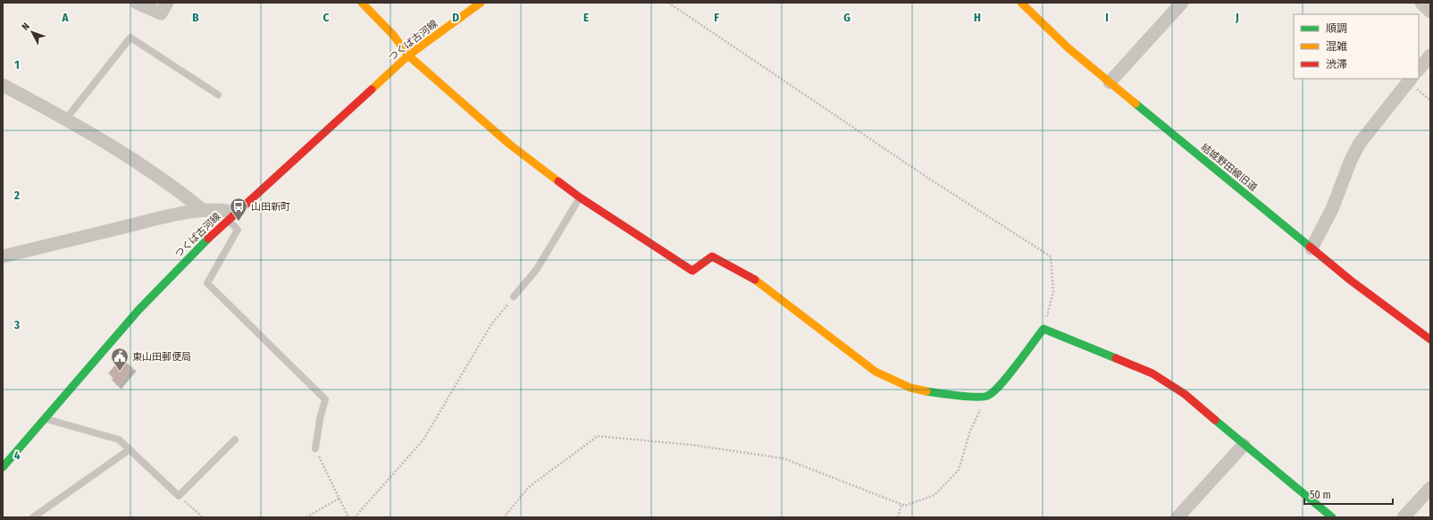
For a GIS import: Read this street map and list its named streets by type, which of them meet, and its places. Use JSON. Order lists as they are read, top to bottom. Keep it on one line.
{"streets":{"street":["つくば古河線","結城野田線旧道"]},"places":{"bus stop":["山田新町"],"public building":["東山田郵便局"]},"legend":["順調","混雑","渋滞"],"scale_bar":"50 m","north":"top left","grid":{"columns":["A","B","C","D","E","F","G","H","I","J"],"rows":["1","2","3","4"]}}
